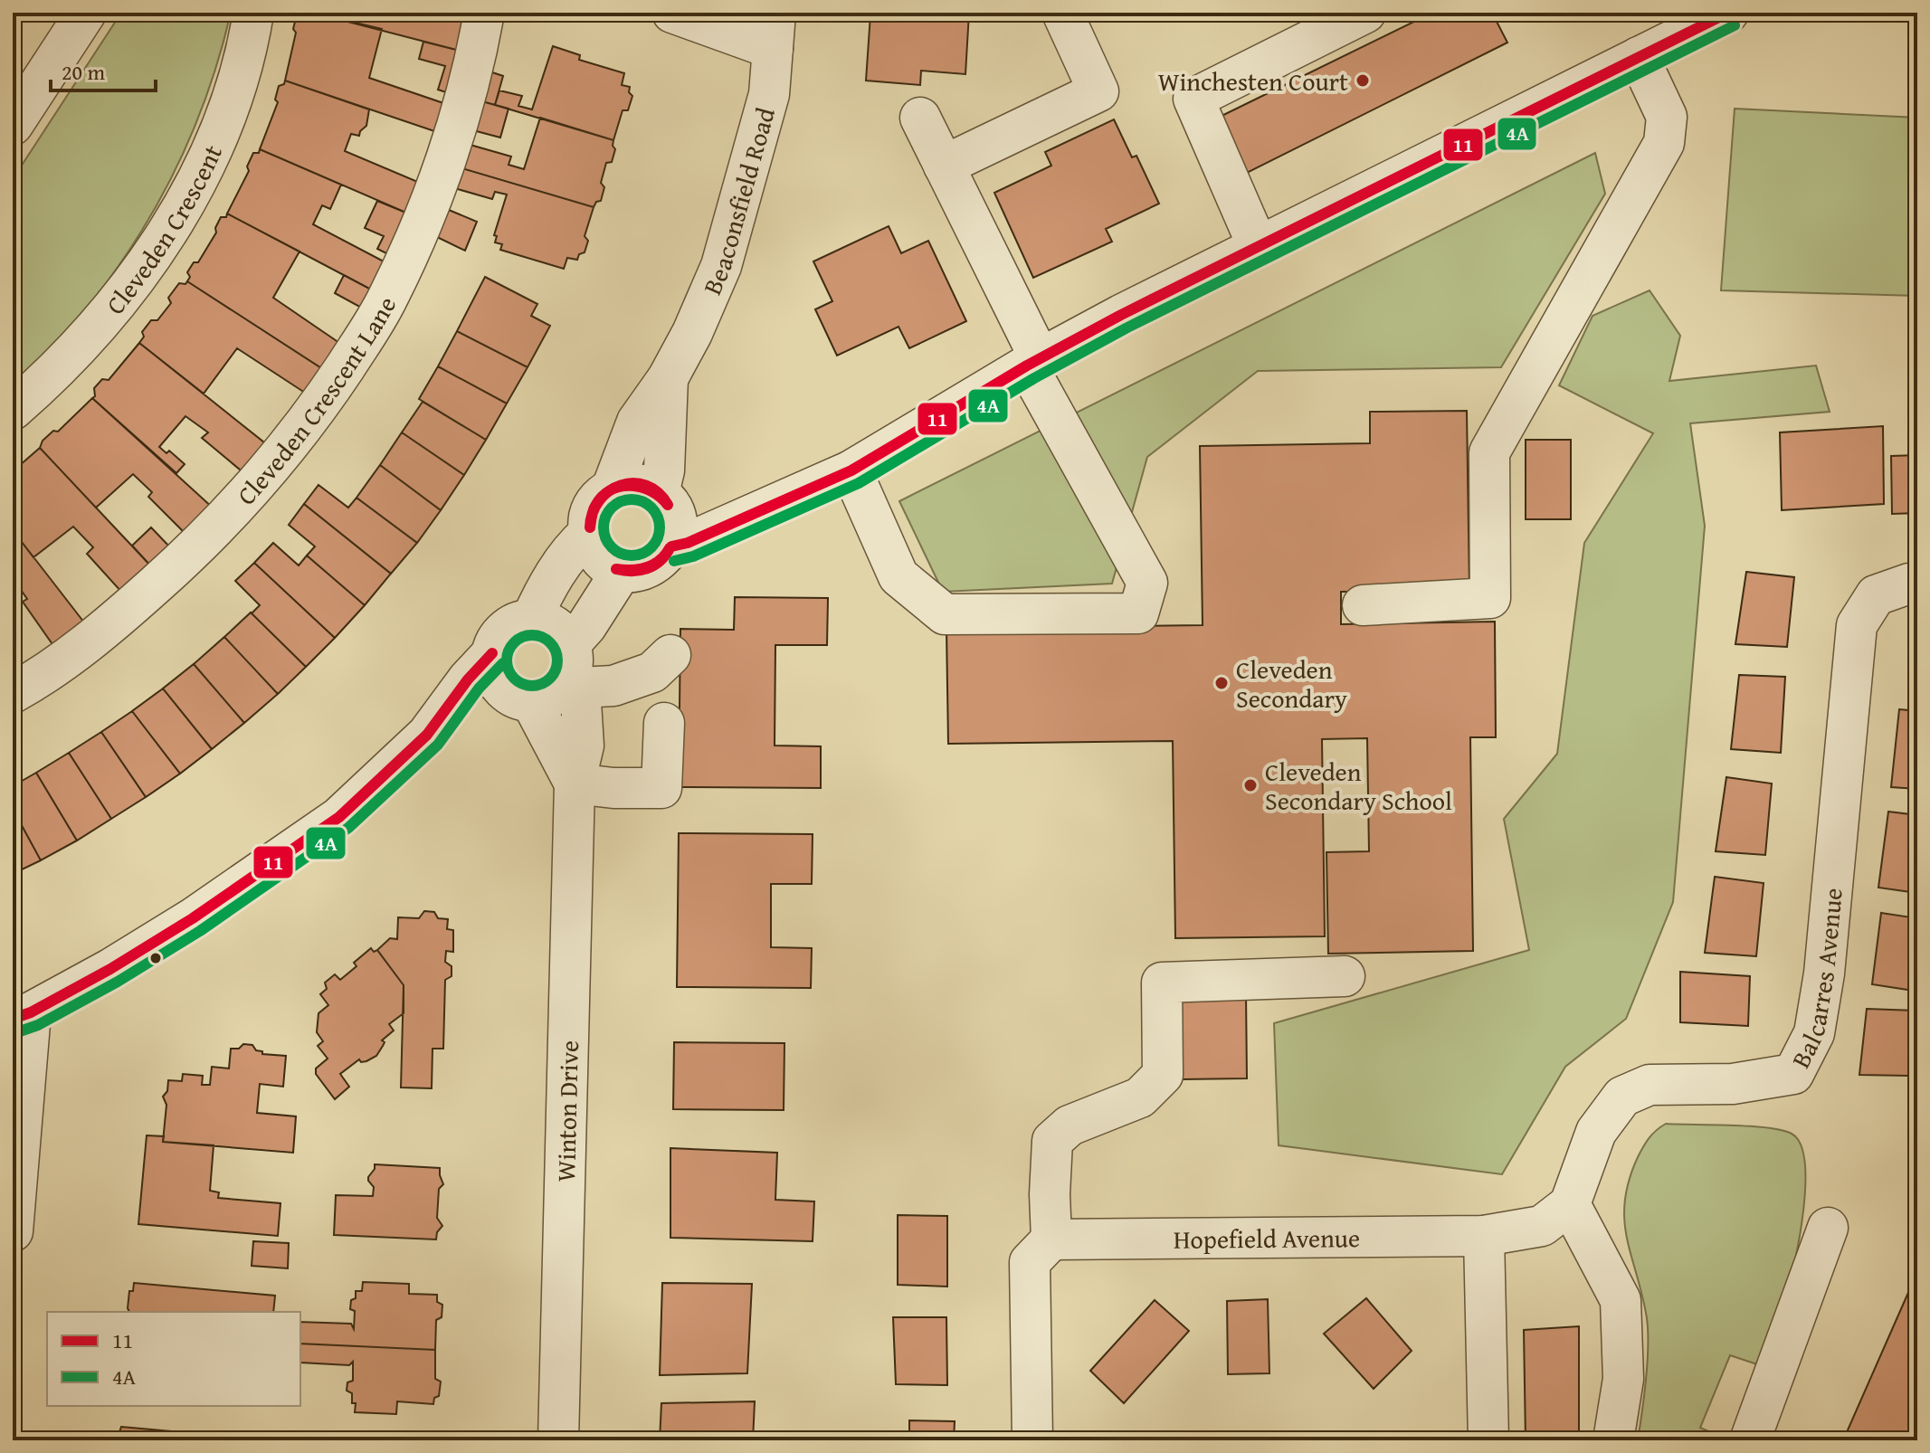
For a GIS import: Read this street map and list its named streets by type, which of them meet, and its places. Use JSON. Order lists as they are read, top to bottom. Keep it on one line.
{"streets":{"street":["Beaconsfield Road","Cleveden Crescent","Cleveden Crescent Lane","Balcarres Avenue","Winton Drive","Hopefield Avenue"]},"places":["Winchesten Court","Cleveden Secondary","Cleveden Secondary School"],"lines":["transit line 11","transit line 4A"],"legend":["11","4A"],"scale_bar":"20 m"}
